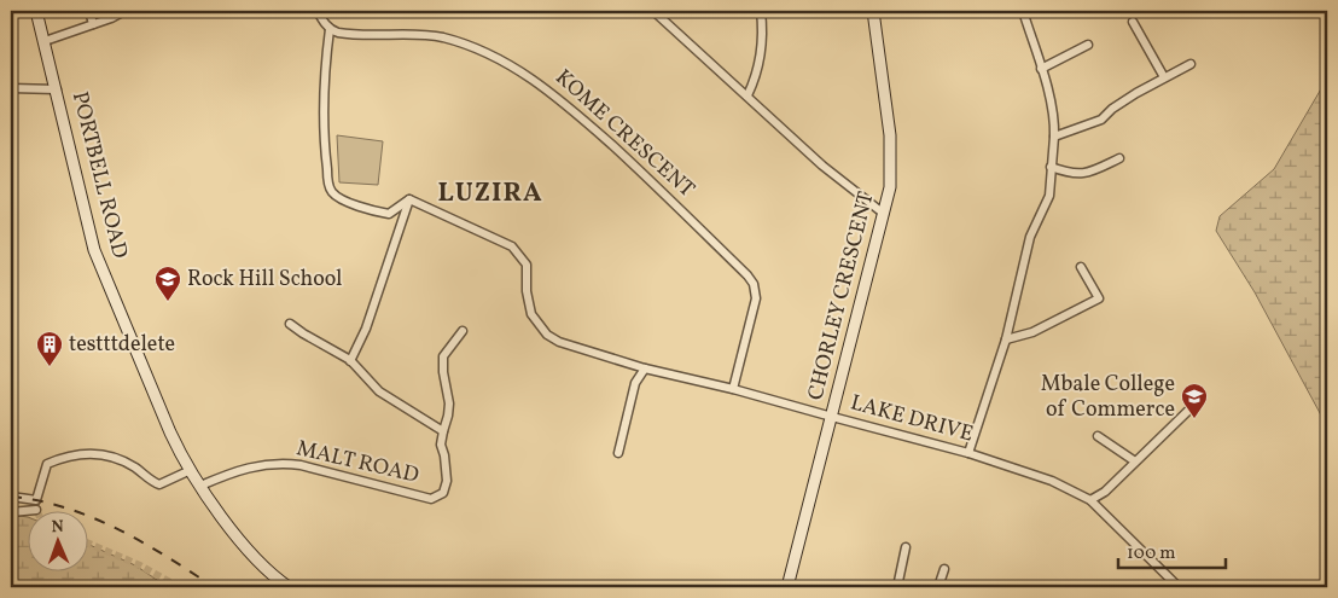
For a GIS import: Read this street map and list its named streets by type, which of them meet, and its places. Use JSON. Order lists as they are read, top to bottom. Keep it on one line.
{"streets":{"main road":["PORTBELL ROAD","CHORLEY CRESCENT"],"street":["KOME CRESCENT","LAKE DRIVE","MALT ROAD"]},"crossings":[["KOME CRESCENT","LAKE DRIVE"],["PORTBELL ROAD","MALT ROAD"],["CHORLEY CRESCENT","LAKE DRIVE"]],"districts":["LUZIRA"],"places":{"school or university":["Rock Hill School","Mbale College of Commerce"],"building":["testttdelete"]},"scale_bar":"100 m","north":"top"}
